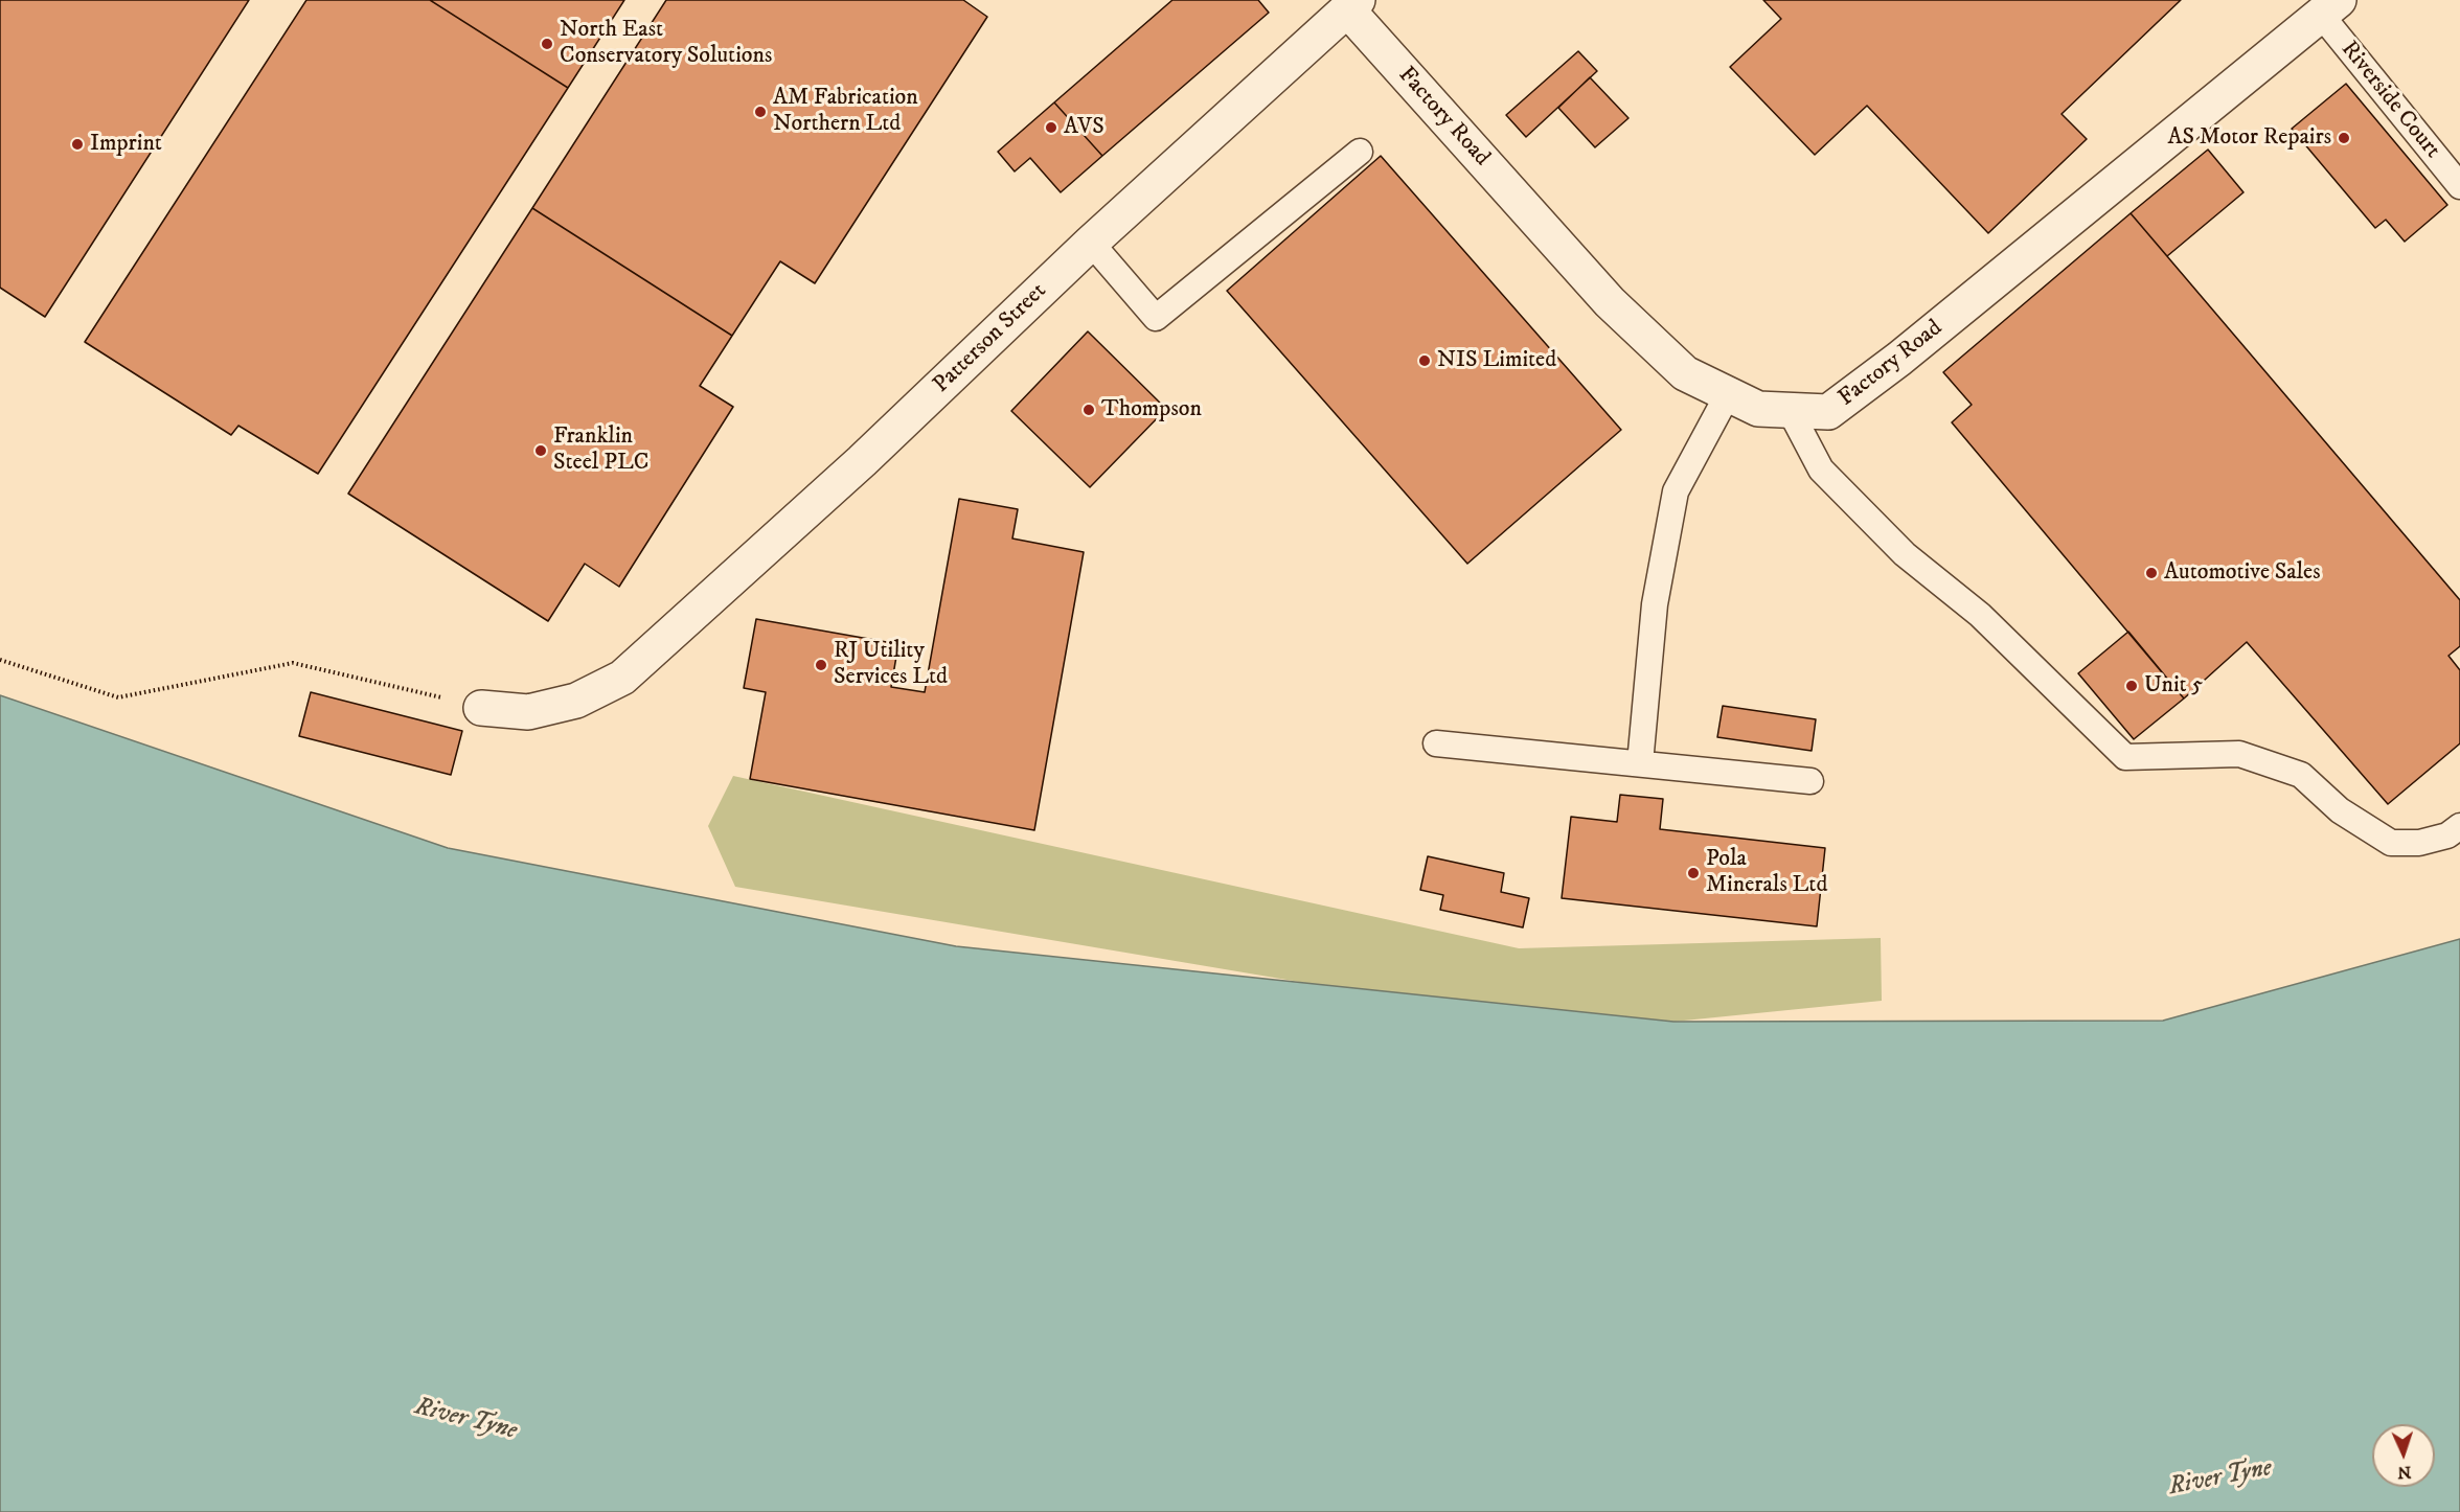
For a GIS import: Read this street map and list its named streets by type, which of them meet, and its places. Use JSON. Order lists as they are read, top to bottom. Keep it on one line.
{"streets":{"street":["Factory Road","Patterson Street"],"lane":["Riverside Court"]},"crossings":[["Riverside Court","Factory Road"],["Factory Road","Patterson Street"]],"water":["River Tyne"],"places":["North East Conservatory Solutions","AM Fabrication Northern Ltd","AVS","AS Motor Repairs","Imprint","NIS Limited","Thompson","Franklin Steel PLC","Automotive Sales","RJ Utility Services Ltd","Unit 5","Pola Minerals Ltd"],"north":"bottom"}
